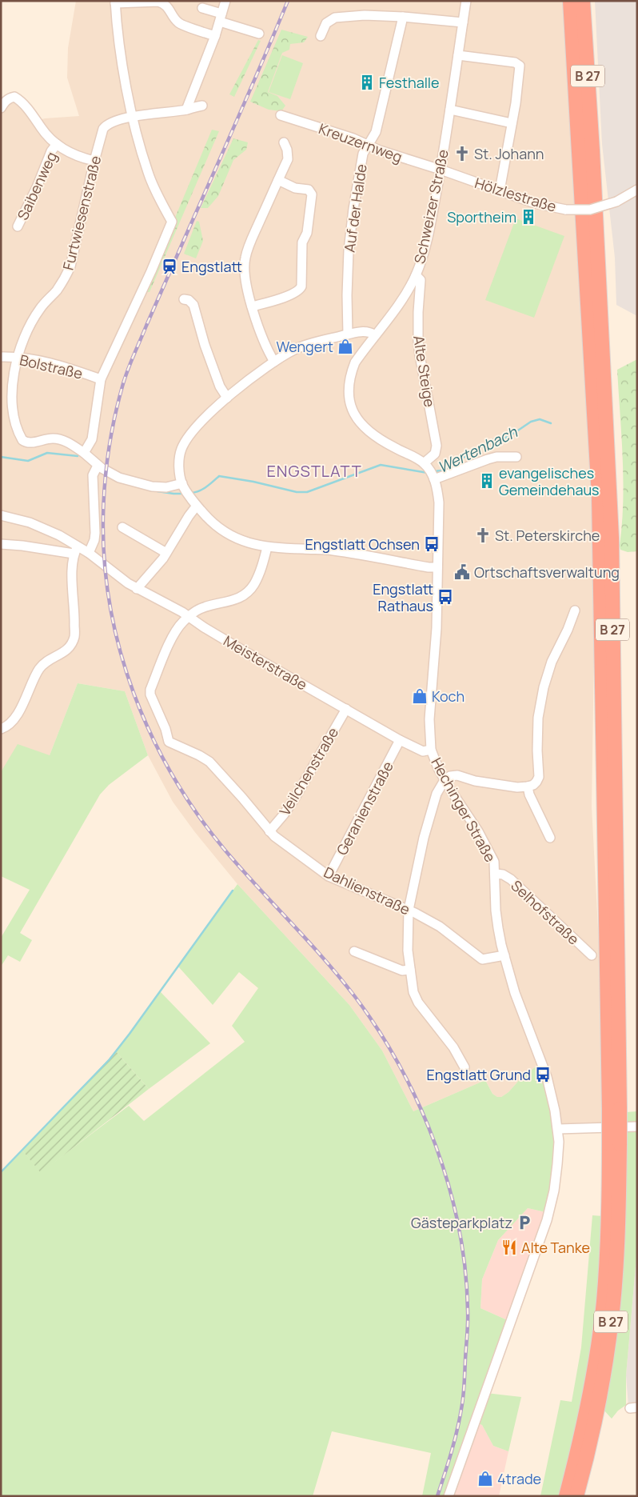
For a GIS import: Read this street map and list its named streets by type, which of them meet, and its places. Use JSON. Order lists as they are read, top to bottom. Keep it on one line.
{"streets":{"highway":["B 27"],"street":["Kreuzernweg","Saibenweg","Hölzlestraße","Schweizer Straße","Auf der Halde","Furtwiesenstraße","Bolstraße","Alte Steige","Meisterstraße","Veilchenstraße","Geranienstraße","Hechinger Straße","Dahlienstraße","Selhofstraße"]},"crossings":[["Kreuzernweg","Hölzlestraße"],["Kreuzernweg","Schweizer Straße"],["Kreuzernweg","Auf der Halde"],["Hölzlestraße","Schweizer Straße"],["Schweizer Straße","Alte Steige"],["Furtwiesenstraße","Bolstraße"],["Meisterstraße","Veilchenstraße"],["Meisterstraße","Geranienstraße"],["Meisterstraße","Hechinger Straße"],["Meisterstraße","Dahlienstraße"],["Veilchenstraße","Dahlienstraße"],["Geranienstraße","Dahlienstraße"],["Hechinger Straße","Dahlienstraße"],["Hechinger Straße","Selhofstraße"]],"districts":["ENGSTLATT"],"water":["Wertenbach"],"places":{"building":["Festhalle","Sportheim","evangelisches Gemeindehaus"],"church":["St. Johann","St. Peterskirche"],"station":["Engstlatt"],"shop":["Wengert","Koch","4trade"],"bus stop":["Engstlatt Ochsen","Engstlatt Rathaus","Engstlatt Grund"],"public building":["Ortschaftsverwaltung"],"parking":["Gästeparkplatz"],"restaurant":["Alte Tanke"]}}
